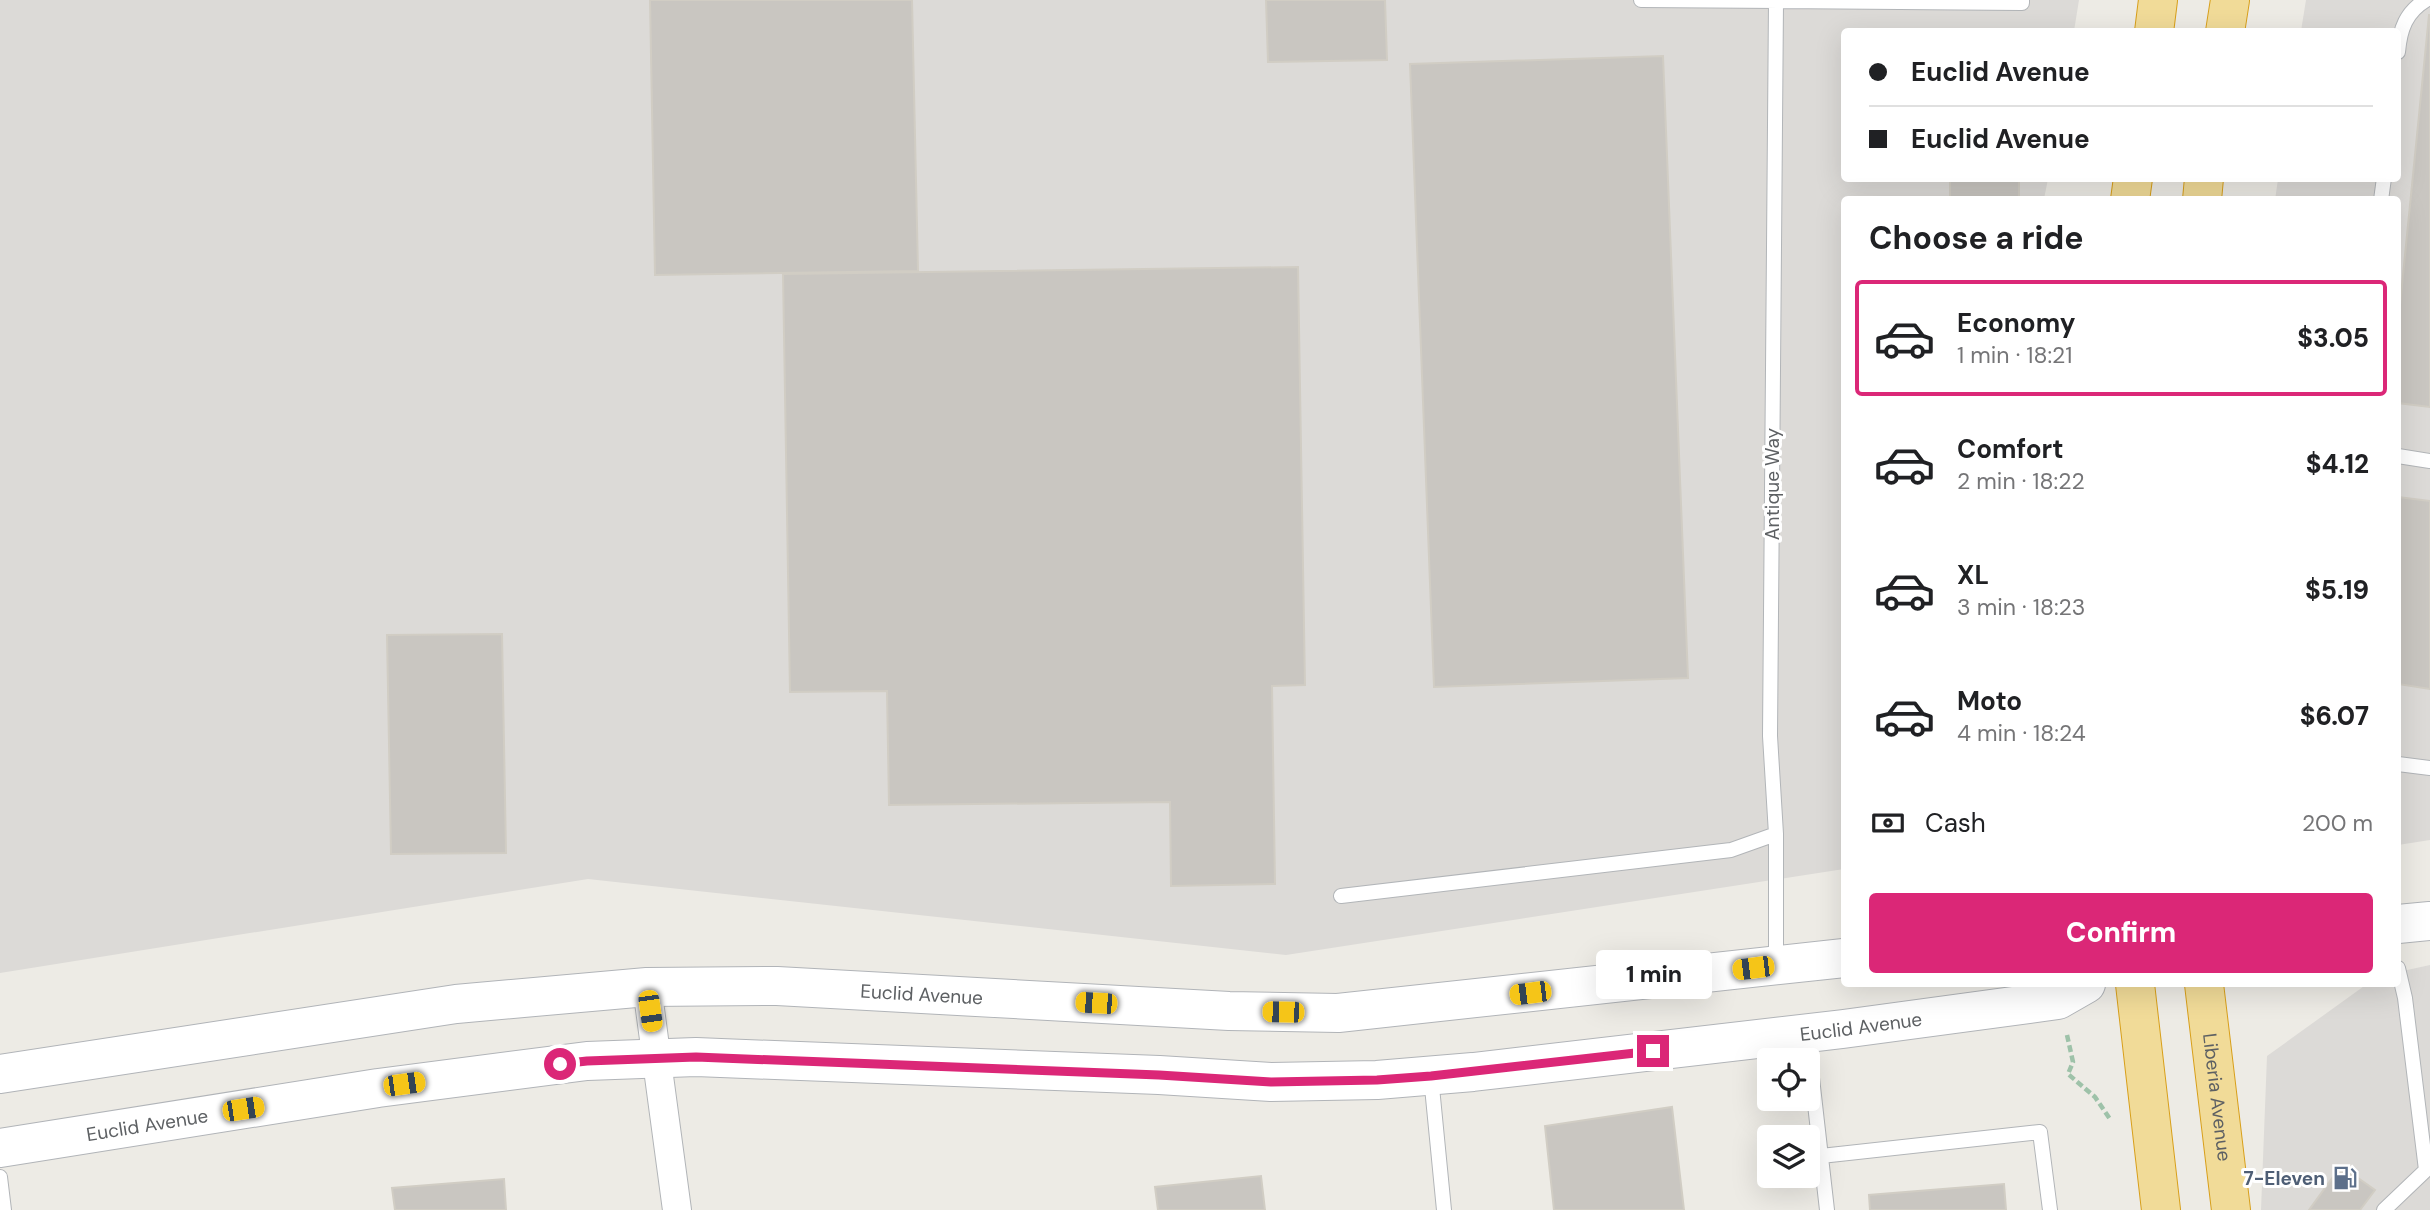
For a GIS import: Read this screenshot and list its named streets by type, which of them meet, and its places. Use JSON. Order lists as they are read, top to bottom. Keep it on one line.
{"streets":{"highway":["Liberia Avenue"],"main road":["Euclid Avenue"],"lane":["Antique Way"]},"crossings":[["Antique Way","Euclid Avenue"]],"places":{"fuel station":["7-Eleven"]},"page":{"banner":["Euclid Avenue","Euclid Avenue"],"heading":"Choose a ride","list":[{"name":"Economy","note":"1 min · 18:21","value":"$3.05"},{"name":"Comfort","note":"2 min · 18:22","value":"$4.12"},{"name":"XL","note":"3 min · 18:23","value":"$5.19"},{"name":"Moto","note":"4 min · 18:24","value":"$6.07"}],"pay":["Cash","200 m"],"buttons":"Confirm","bubble":"1 min"}}
